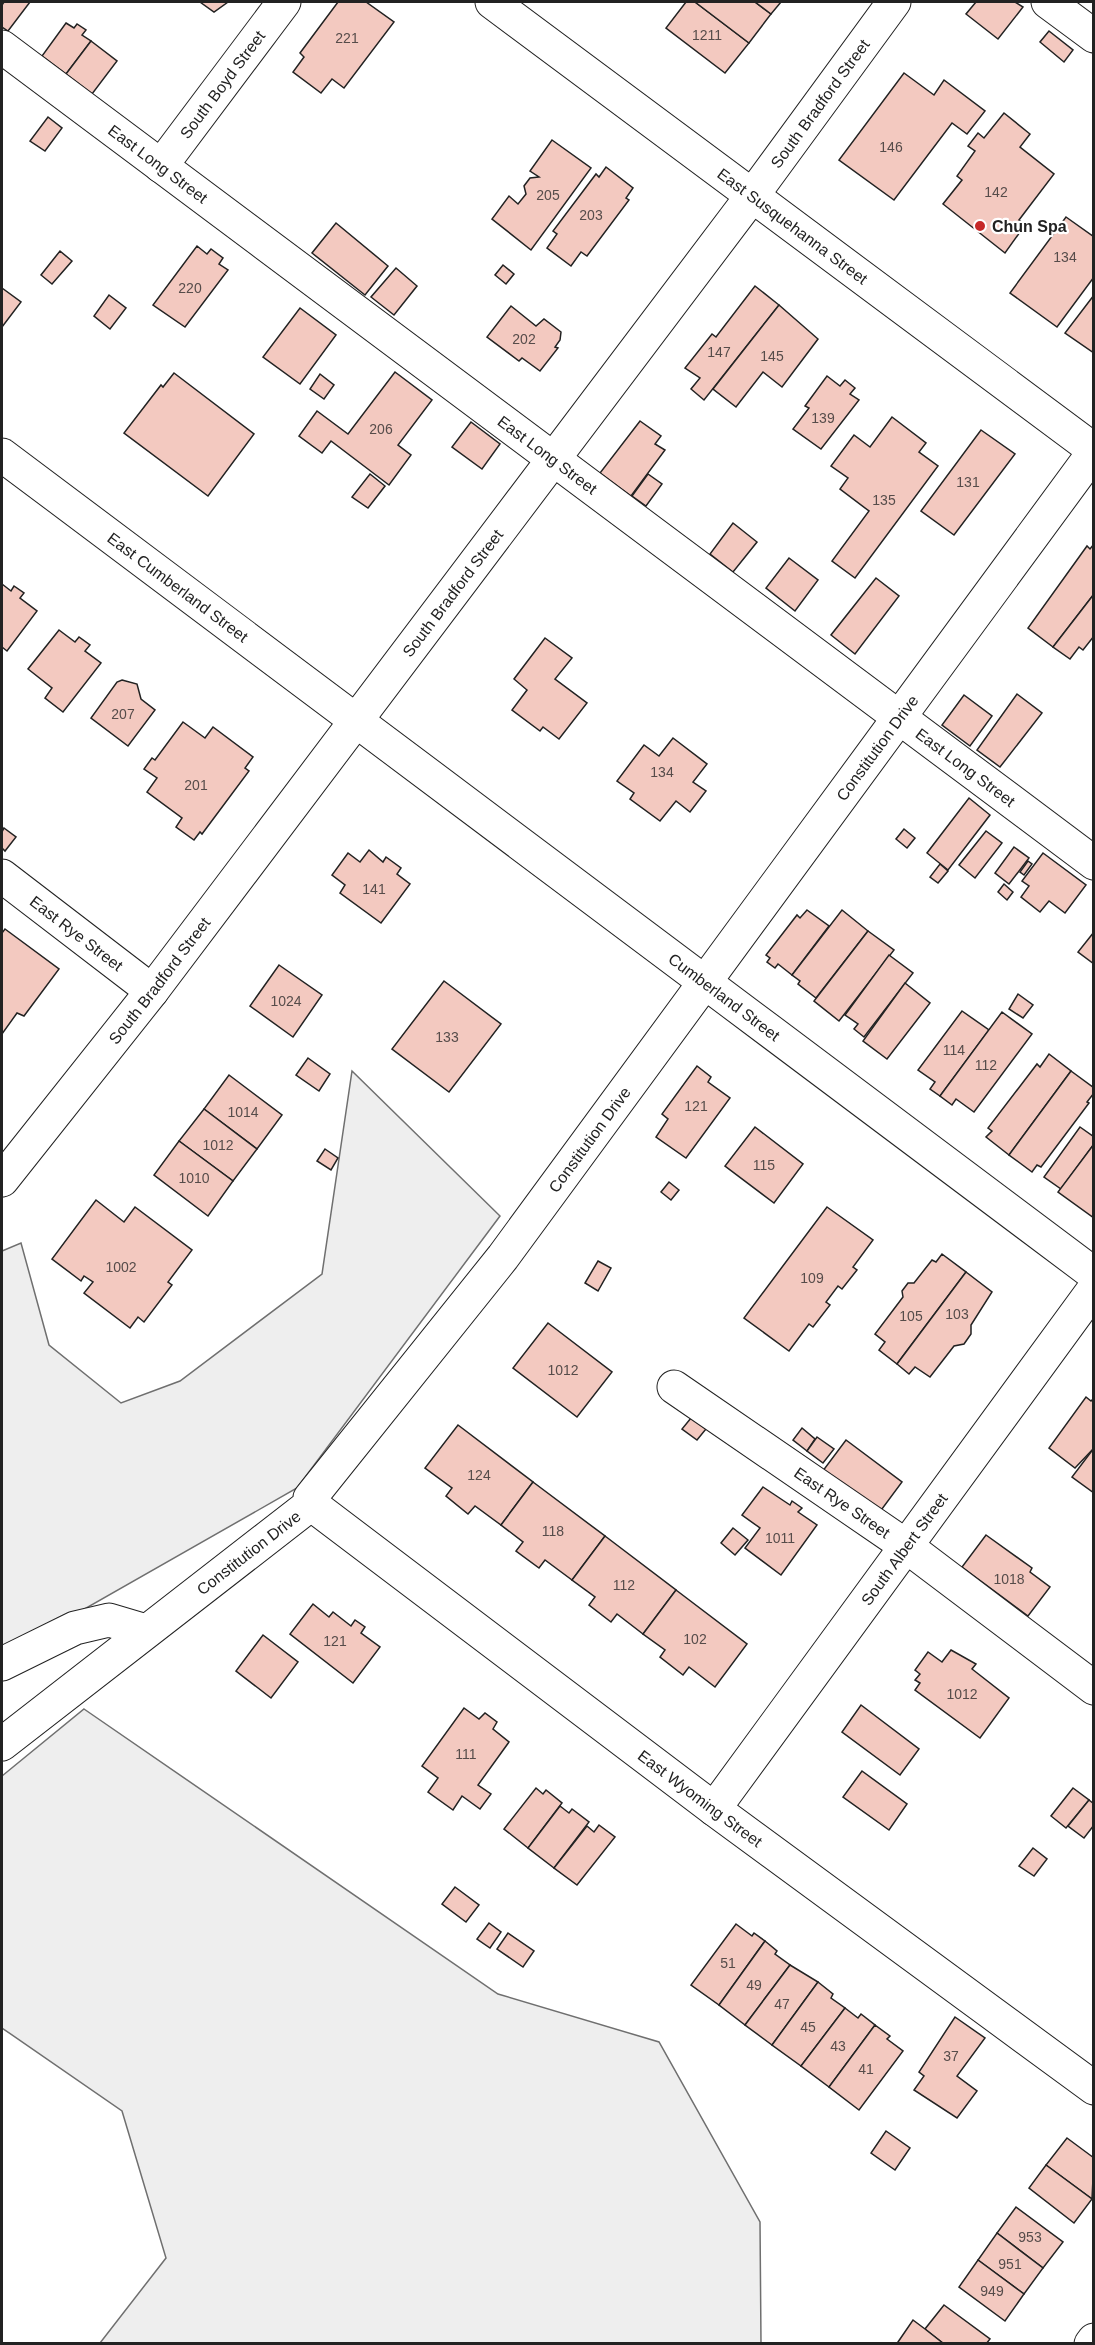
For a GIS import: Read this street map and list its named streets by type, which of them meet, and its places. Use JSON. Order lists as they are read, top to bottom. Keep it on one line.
{"streets":{"street":["South Boyd Street","South Bradford Street","East Long Street","East Susquehanna Street","East Cumberland Street","Constitution Drive","East Rye Street","Cumberland Street","South Albert Street","East Wyoming Street"]},"crossings":[["South Boyd Street","East Long Street"],["South Bradford Street","East Long Street"],["South Bradford Street","East Susquehanna Street"],["South Bradford Street","East Cumberland Street"],["South Bradford Street","East Rye Street"],["South Bradford Street","Cumberland Street"],["East Long Street","Constitution Drive"],["East Susquehanna Street","Constitution Drive"],["East Cumberland Street","Cumberland Street"],["Constitution Drive","Cumberland Street"],["Constitution Drive","East Wyoming Street"],["East Rye Street","South Albert Street"],["South Albert Street","East Wyoming Street"]],"places":["Chun Spa"],"house_numbers":["1211","221","146","142","205","203","134","220","202","147","145","139","206","131","135","207","134","201","141","1024","133","114","112","121","1014","1012","115","1010","1002","109","103","105","1012","124","118","1011","1018","112","102","121","1012","111","51","49","47","45","43","37","41","953","951","949"]}
